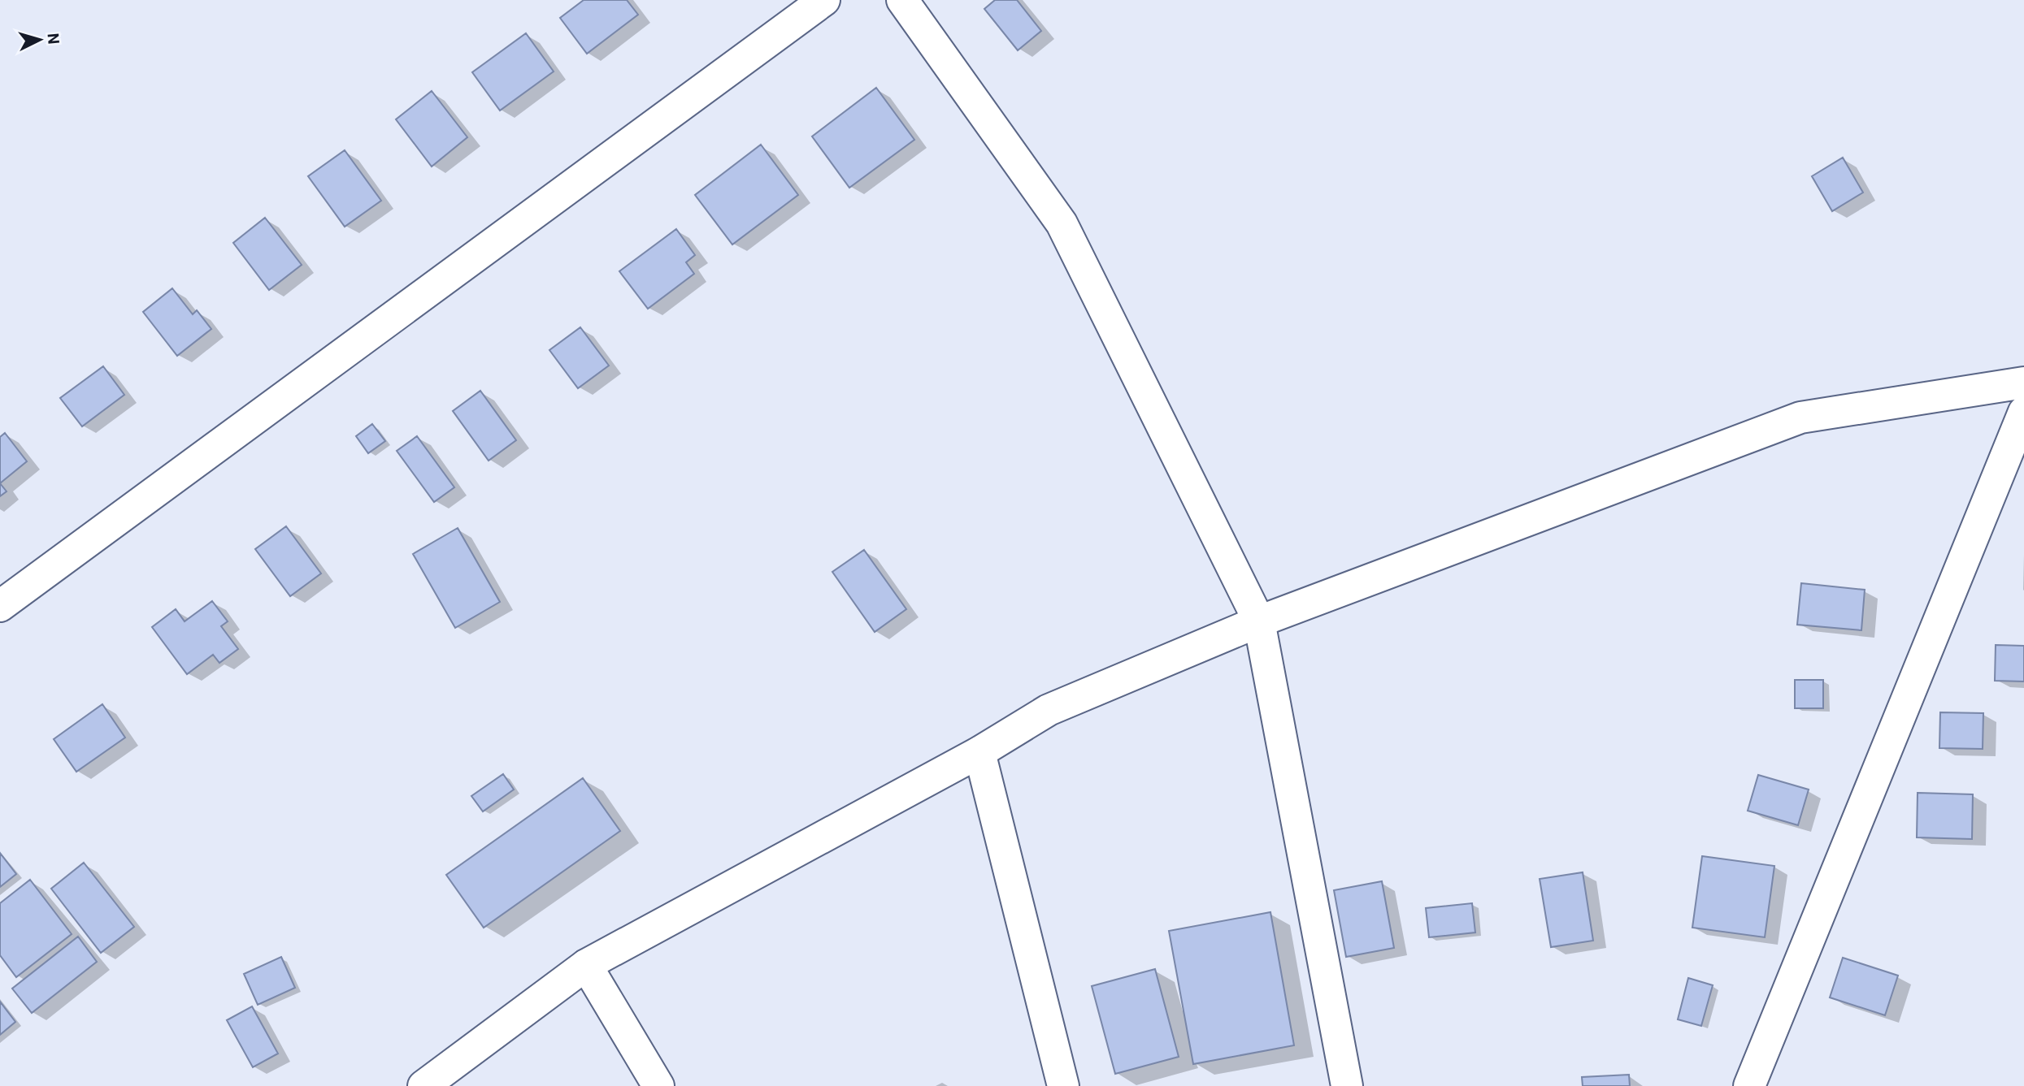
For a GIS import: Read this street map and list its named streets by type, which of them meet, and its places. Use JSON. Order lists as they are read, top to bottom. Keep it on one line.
{"north":"right"}
